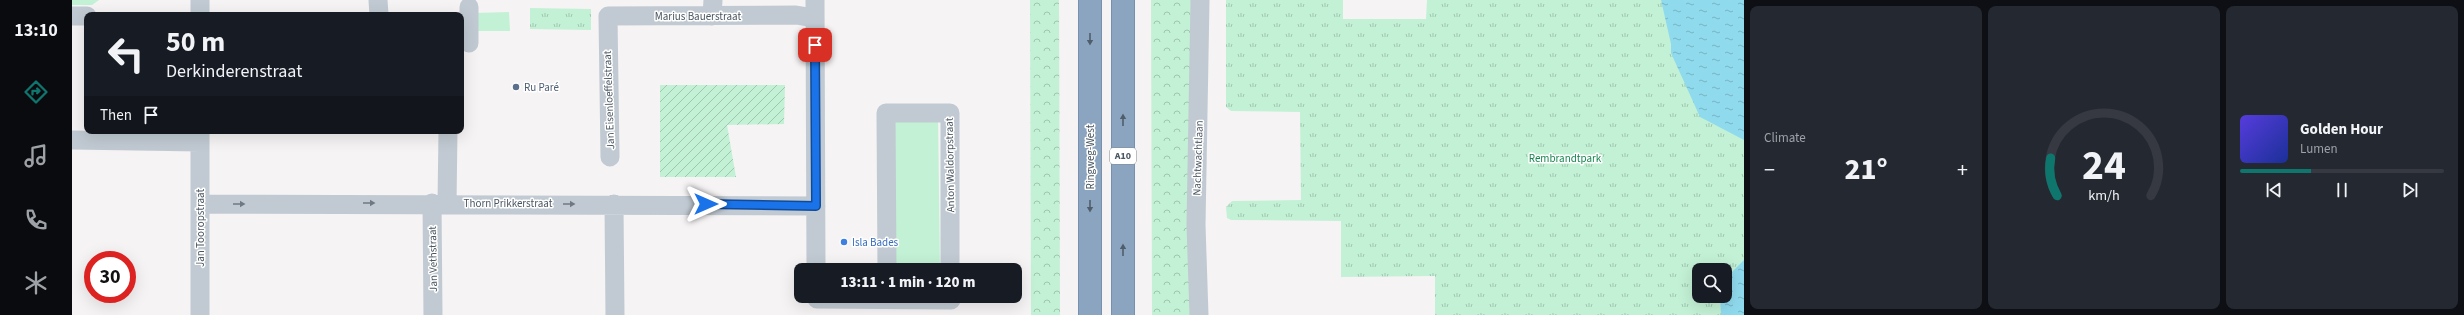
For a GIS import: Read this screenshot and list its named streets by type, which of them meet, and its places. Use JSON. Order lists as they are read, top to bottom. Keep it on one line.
{"streets":{"highway":["A10","Ringweg-West"],"street":["Marius Bauerstraat","Jan Eisenloeffelstraat","Nachtwachtlaan","Anton Waldorpstraat","Thorn Prikkerstraat","Jan Tooropstraat","Jan Vethstraat"]},"crossings":[["Marius Bauerstraat","Jan Eisenloeffelstraat"],["Thorn Prikkerstraat","Jan Tooropstraat"],["Thorn Prikkerstraat","Jan Vethstraat"]],"one_way":["Thorn Prikkerstraat"],"parks":["Rembrandtpark"],"places":["Ru Paré","Isla Bades"],"page":{"tabs":"13:10","tile":"Climate","turn":["50 m","Derkinderenstraat"],"then":"Then","song":["Golden Hour","Lumen"],"heat":["−","21°","+"],"limit":"30","trip":"13:11 · 1 min · 120 m","gauge":["24","km/h"]}}
